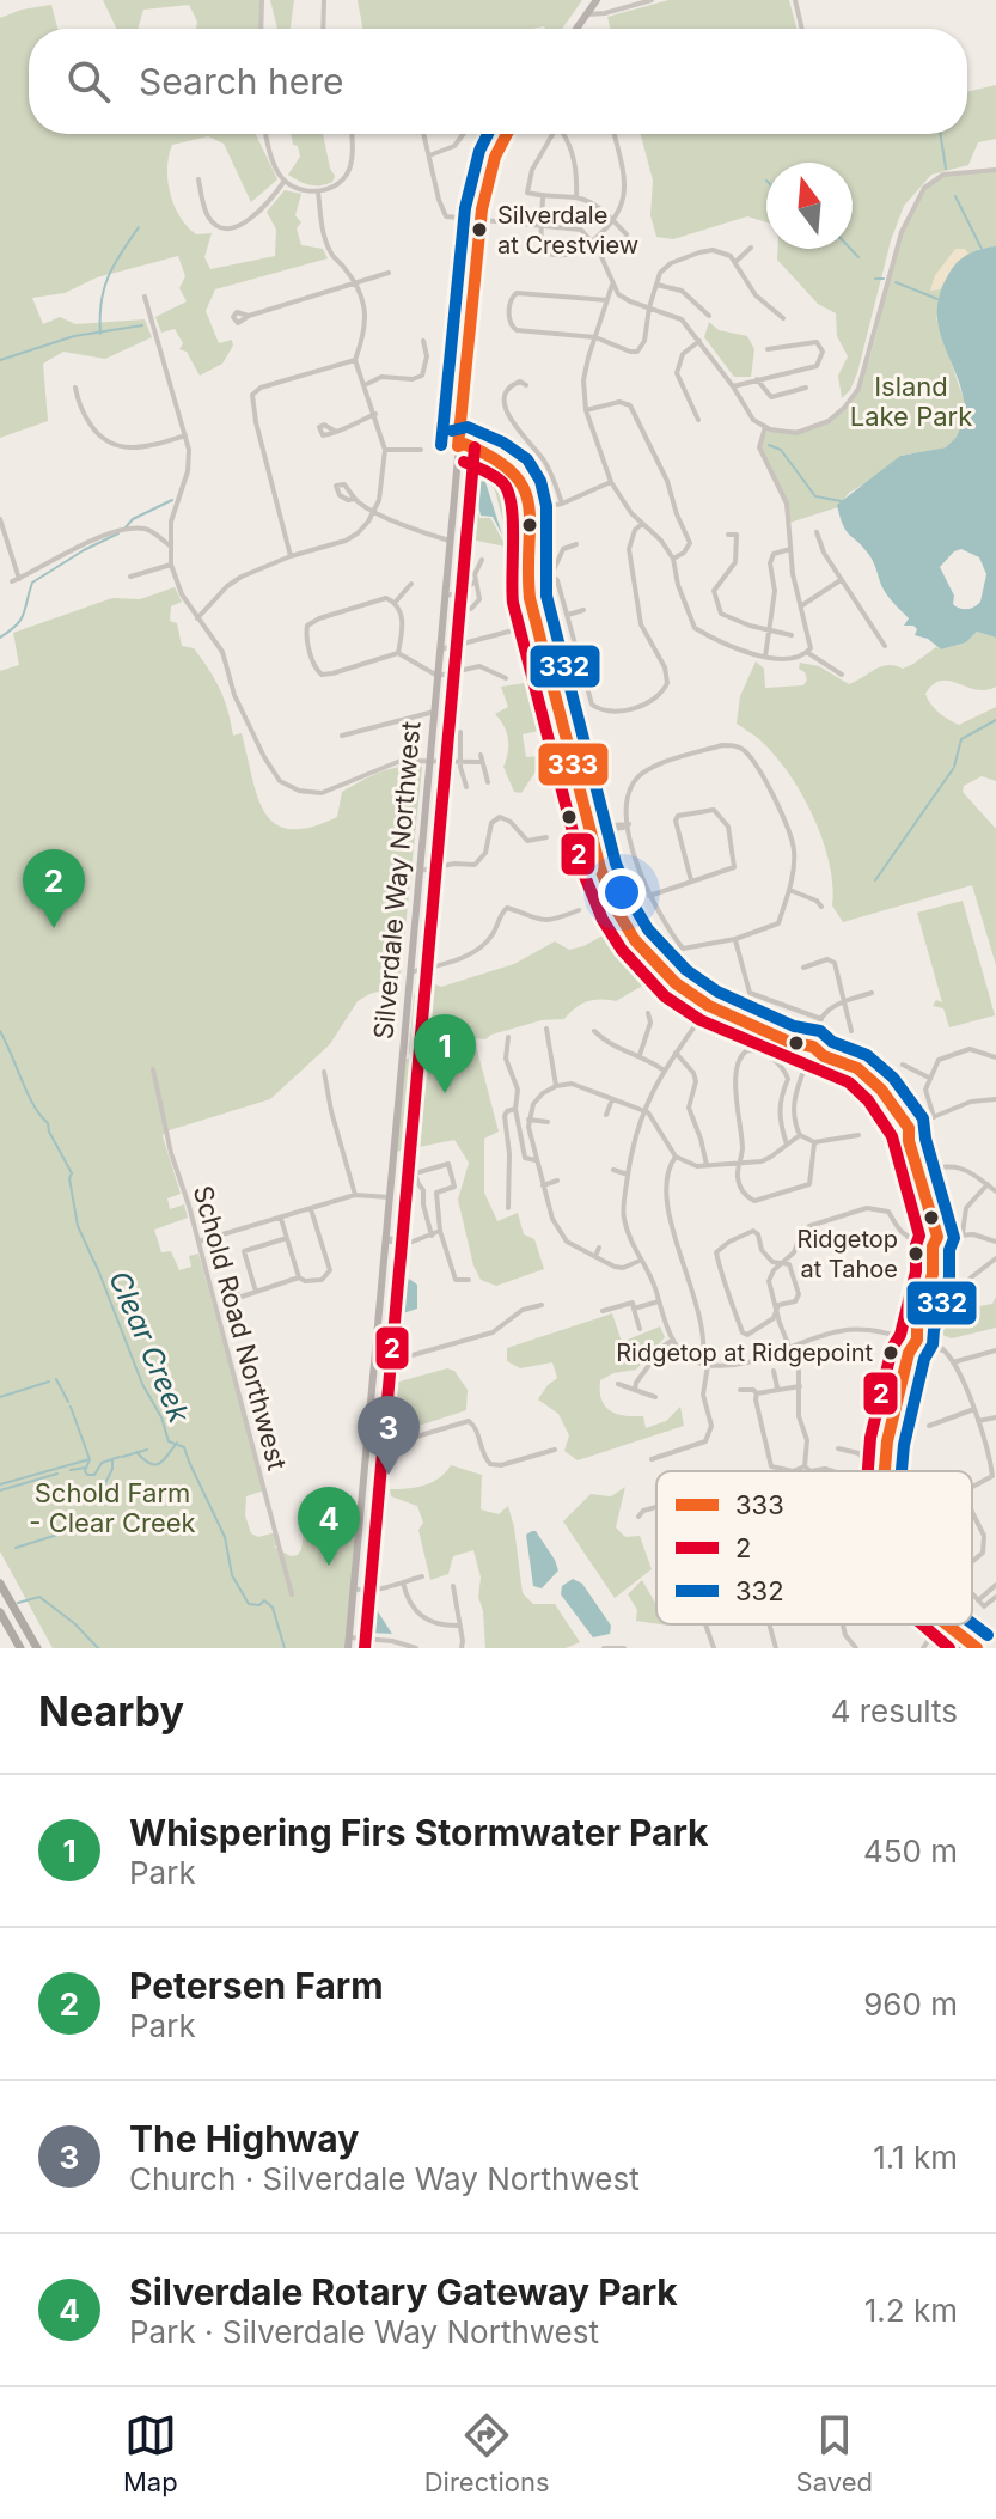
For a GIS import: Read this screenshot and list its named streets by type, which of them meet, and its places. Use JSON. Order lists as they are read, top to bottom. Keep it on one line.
{"streets":{"main road":["Silverdale Way Northwest"],"street":["Schold Road Northwest"]},"water":["Clear Creek"],"parks":["Island Lake Park","Schold Farm - Clear Creek"],"places":["Silverdale at Crestview","Ridgetop at Tahoe","Ridgetop at Ridgepoint"],"lines":["transit line 333","transit line 332","transit line 2"],"legend":["333","2","332"],"north":"top","page":{"search":"Search here","pins":["2","1","3","4"],"heading":["Nearby","4 results"],"list":[{"mark":"1","name":"Whispering Firs Stormwater Park","note":"Park","value":"450 m"},{"mark":"2","name":"Petersen Farm","note":"Park","value":"960 m"},{"mark":"3","name":"The Highway","note":"Church · Silverdale Way Northwest","value":"1.1 km"},{"mark":"4","name":"Silverdale Rotary Gateway Park","note":"Park · Silverdale Way Northwest","value":"1.2 km"}],"nav":["Map","Directions","Saved"]}}
